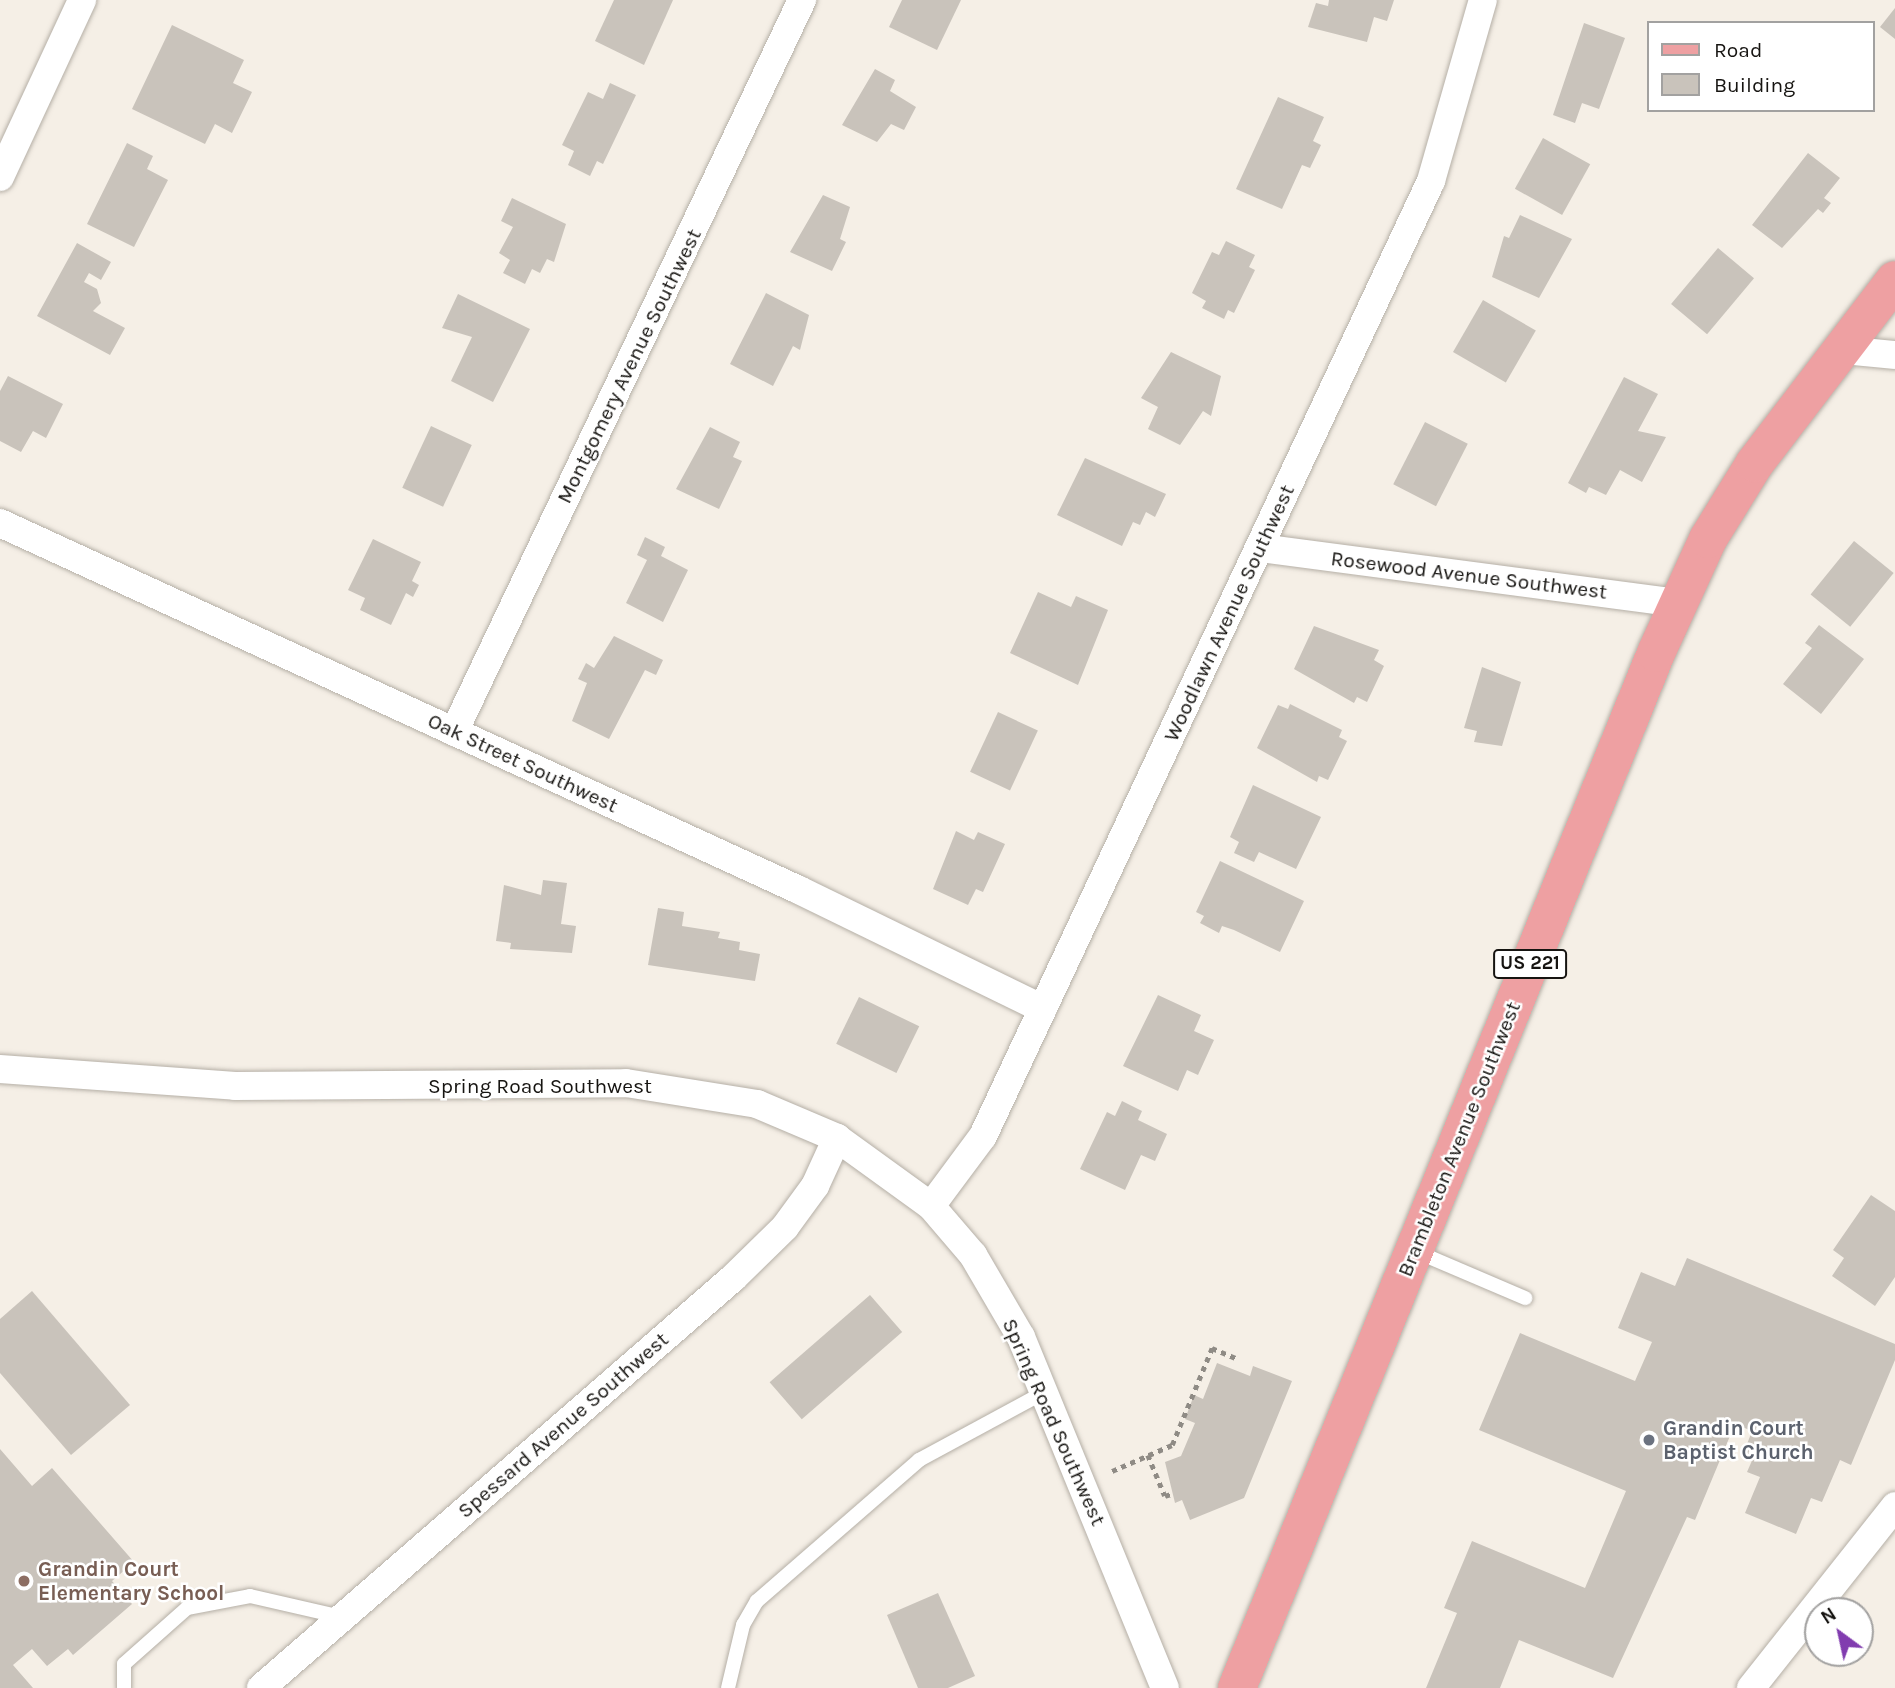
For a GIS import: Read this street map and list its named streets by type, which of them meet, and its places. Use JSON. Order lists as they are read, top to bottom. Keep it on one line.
{"streets":{"main road":["US 221","Brambleton Avenue Southwest"],"street":["Montgomery Avenue Southwest","Rosewood Avenue Southwest","Woodlawn Avenue Southwest","Oak Street Southwest","Spring Road Southwest","Spessard Avenue Southwest"]},"crossings":[["Montgomery Avenue Southwest","Oak Street Southwest"],["Rosewood Avenue Southwest","Woodlawn Avenue Southwest"],["Rosewood Avenue Southwest","Brambleton Avenue Southwest"],["Woodlawn Avenue Southwest","Oak Street Southwest"],["Woodlawn Avenue Southwest","Spring Road Southwest"],["Spring Road Southwest","Spessard Avenue Southwest"]],"places":["Grandin Court Baptist Church","Grandin Court Elementary School"],"legend":["Road","Building"],"north":"top left"}
